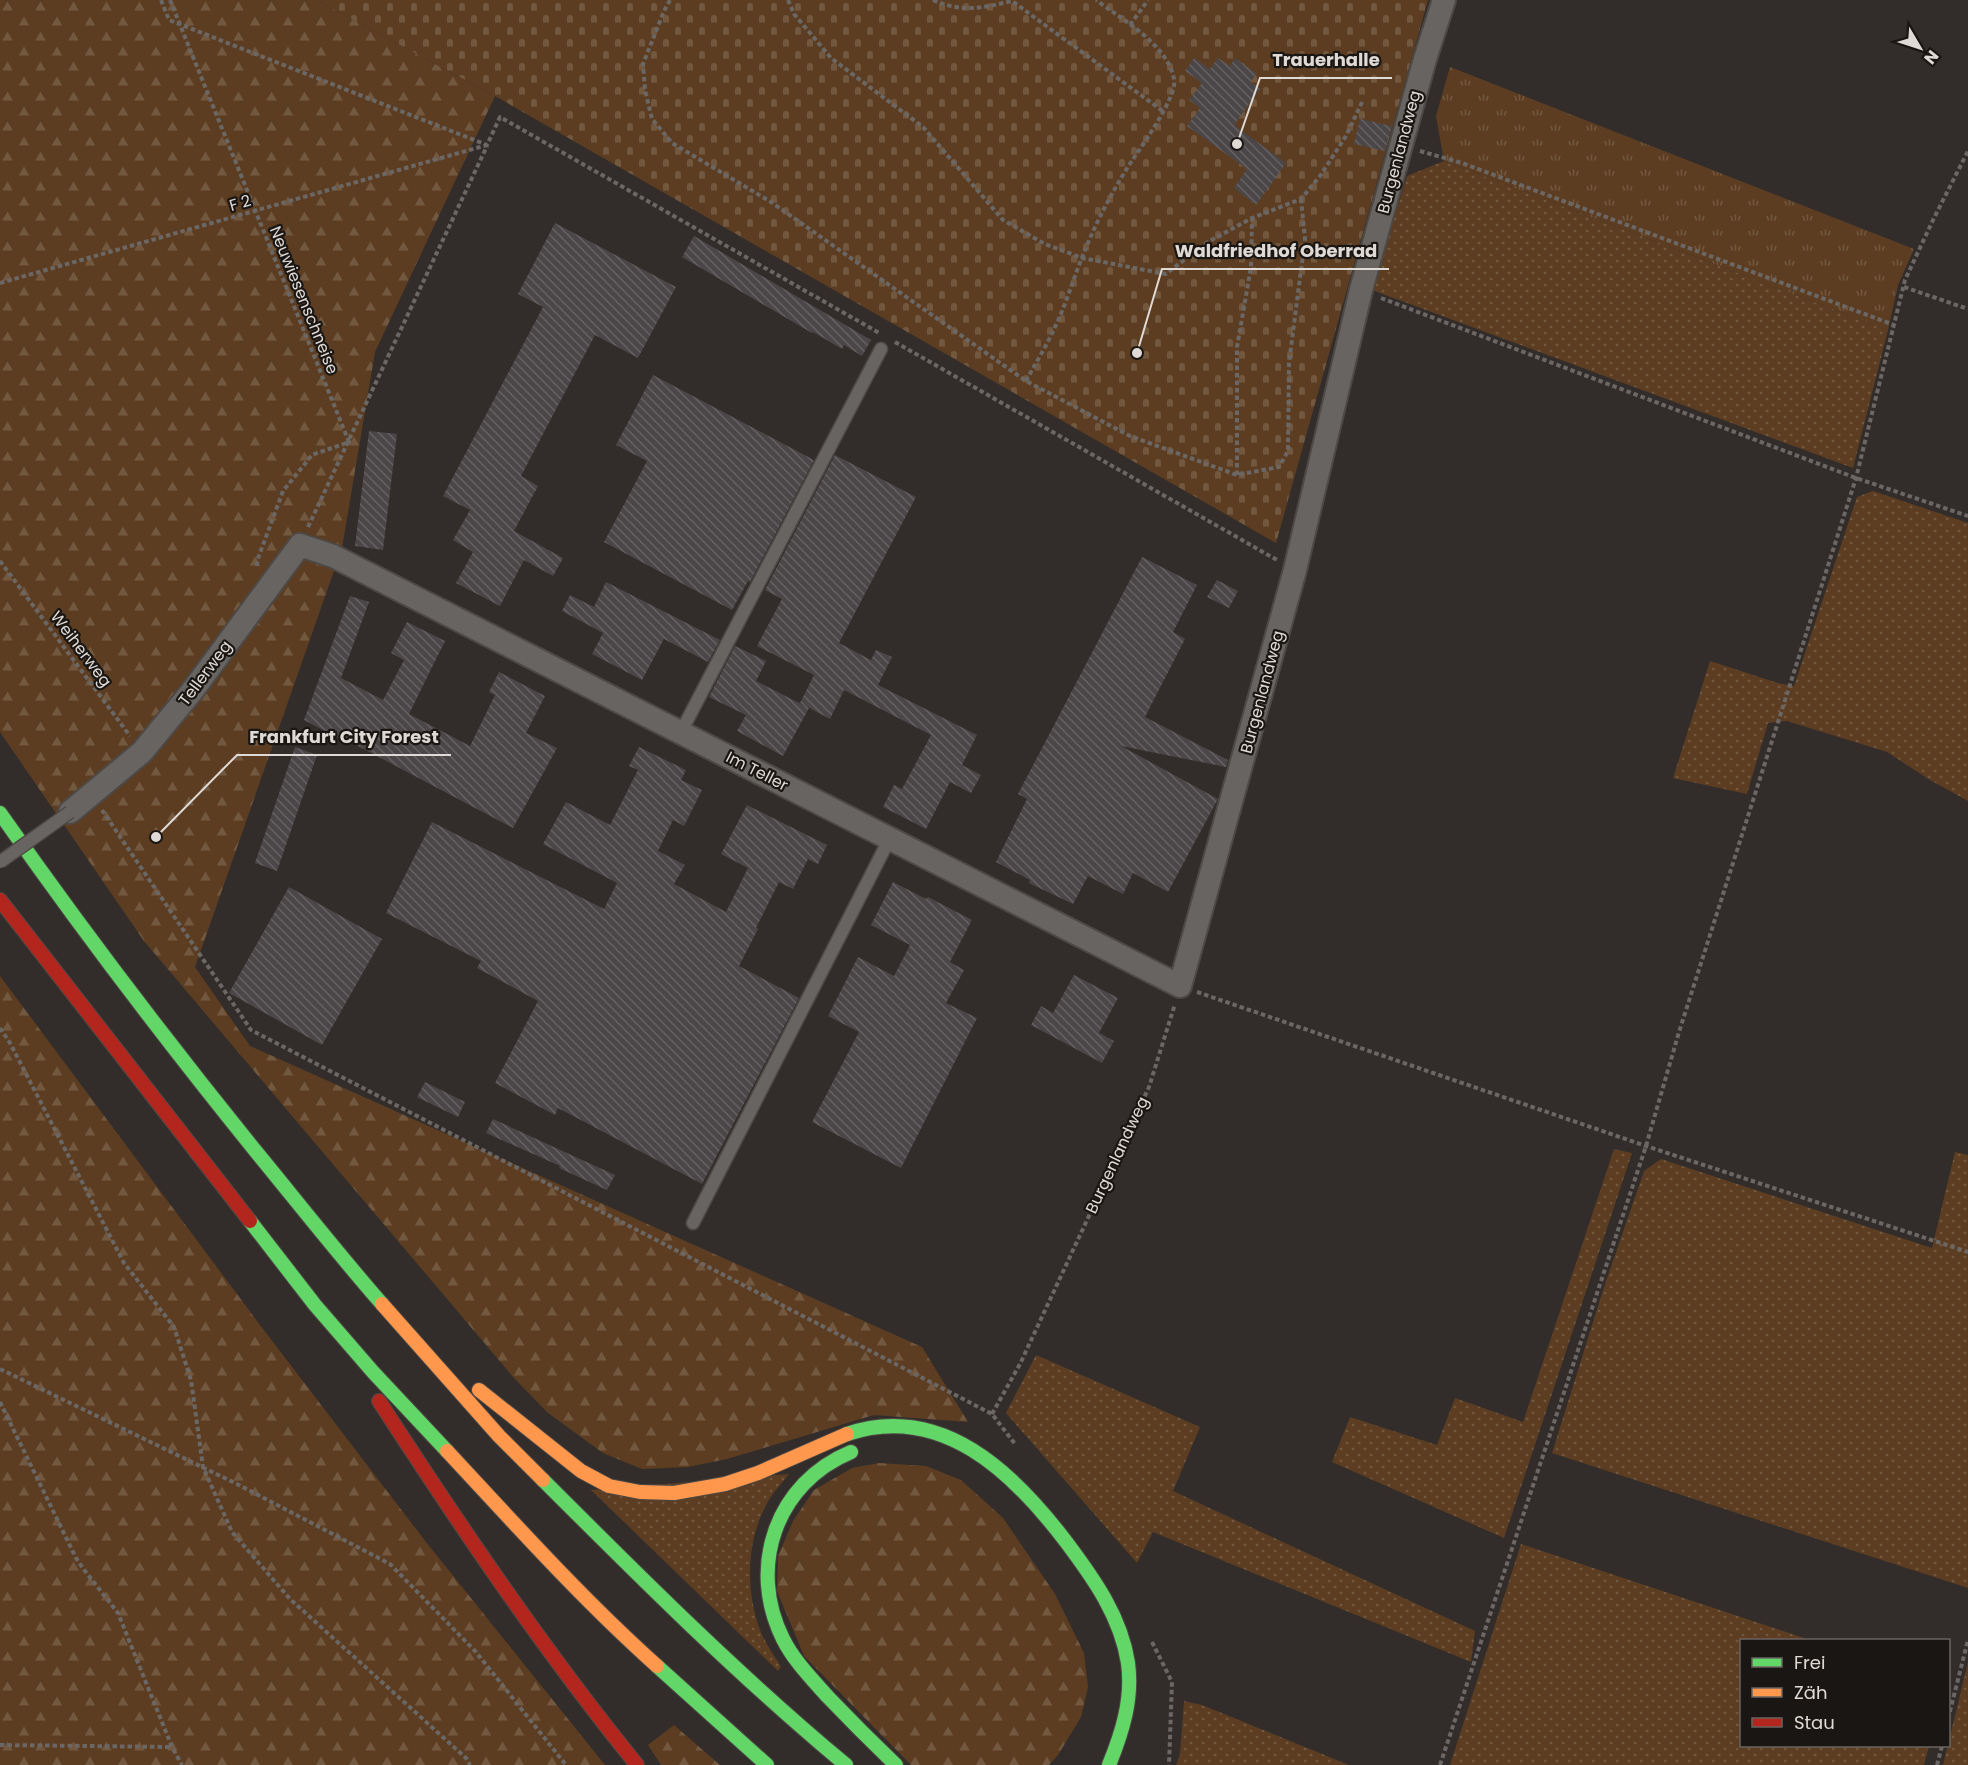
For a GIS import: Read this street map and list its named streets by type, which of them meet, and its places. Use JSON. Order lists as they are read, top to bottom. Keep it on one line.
{"streets":{"street":["Burgenlandweg","Tellerweg","Im Teller"],"path":["F 2","Neuwiesenschneise","Weiherweg"]},"crossings":[["Burgenlandweg","Tellerweg"],["Burgenlandweg","Im Teller"],["F 2","Neuwiesenschneise"],["Weiherweg","Tellerweg"],["Tellerweg","Im Teller"]],"places":["Trauerhalle","Waldfriedhof Oberrad","Frankfurt City Forest"],"legend":["Frei","Zäh","Stau"],"north":"bottom right"}
